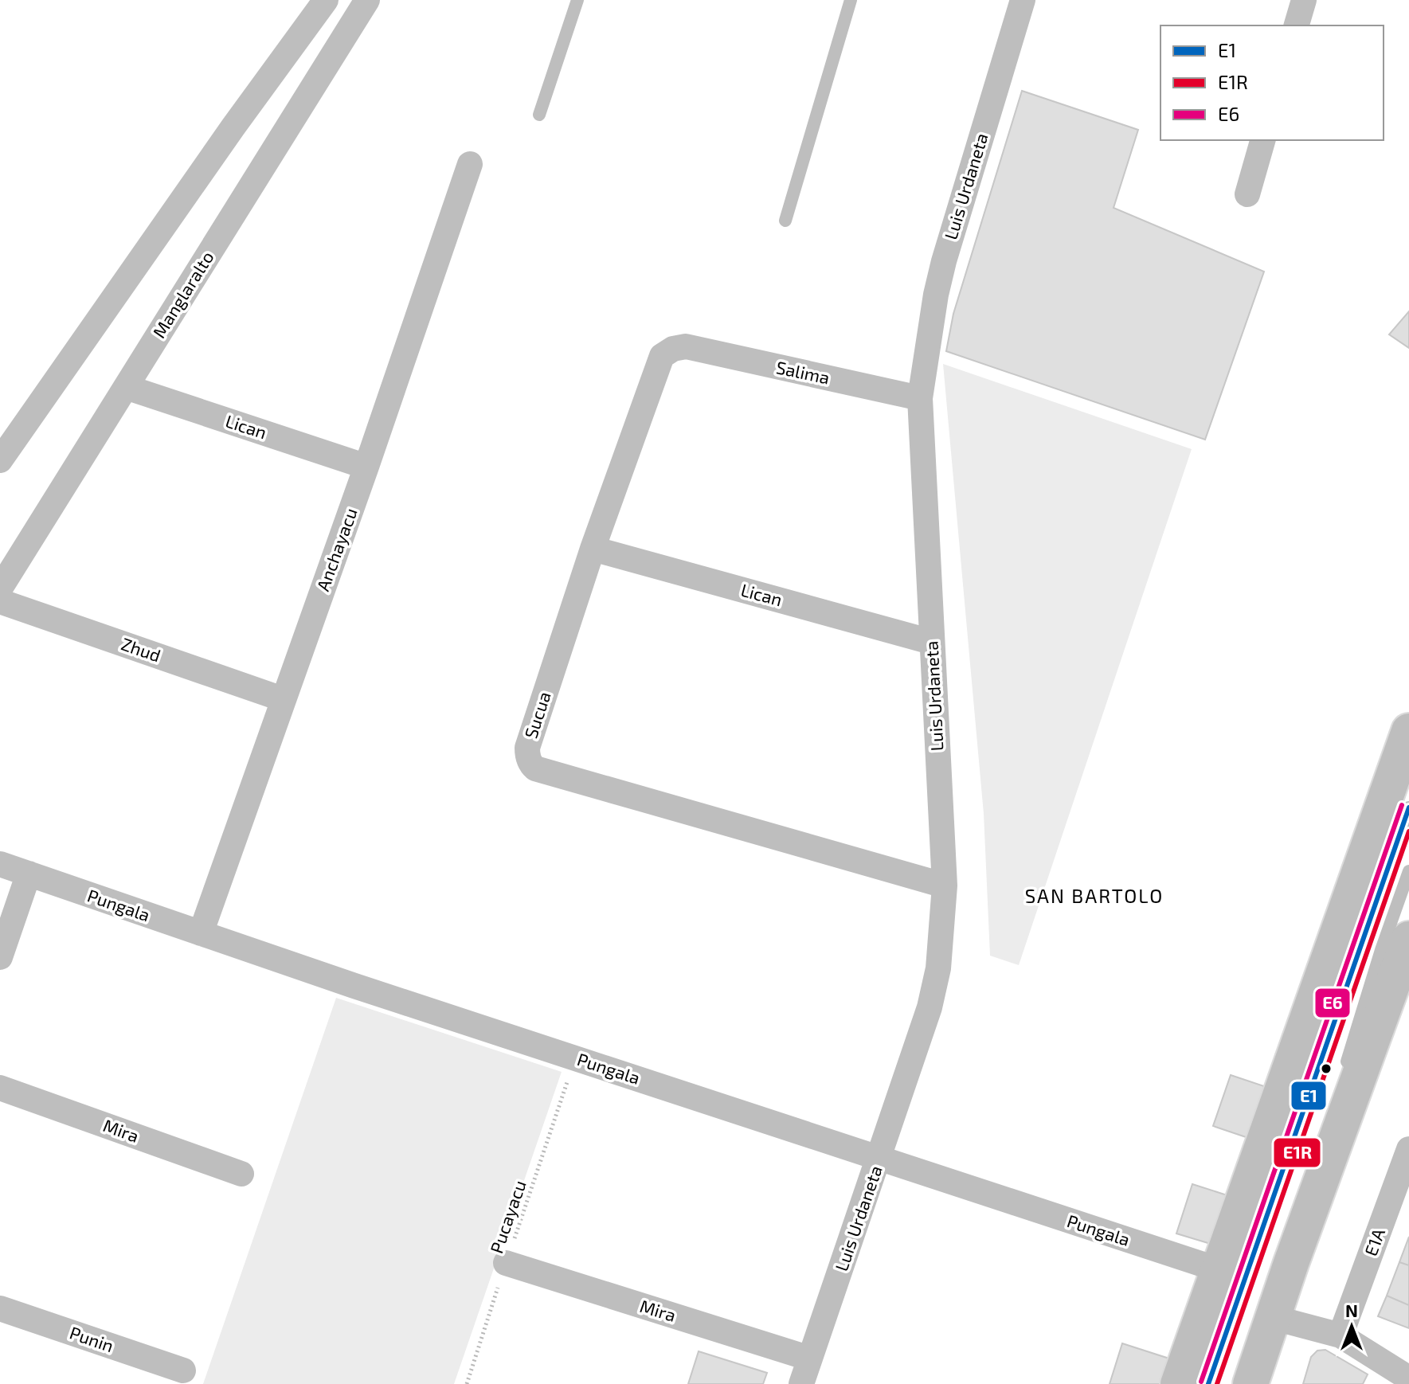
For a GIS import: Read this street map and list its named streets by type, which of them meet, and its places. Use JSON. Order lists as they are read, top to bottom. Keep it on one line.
{"streets":{"street":["Luis Urdaneta","Manglaralto","Salima","Lican","Anchayacu","Zhud","Sucua","Pungala","Mira","E1A","Punin"],"path":["Pucayacu"]},"crossings":[["Luis Urdaneta","Salima"],["Luis Urdaneta","Lican"],["Luis Urdaneta","Sucua"],["Luis Urdaneta","Pungala"],["Luis Urdaneta","Mira"],["Manglaralto","Lican"],["Salima","Sucua"],["Lican","Anchayacu"],["Lican","Sucua"],["Anchayacu","Zhud"],["Anchayacu","Pungala"],["Pungala","Pucayacu"],["Mira","Pucayacu"]],"districts":["SAN BARTOLO"],"lines":["transit line E6","transit line E1","transit line E1R"],"legend":["E1","E1R","E6"],"north":"top"}
